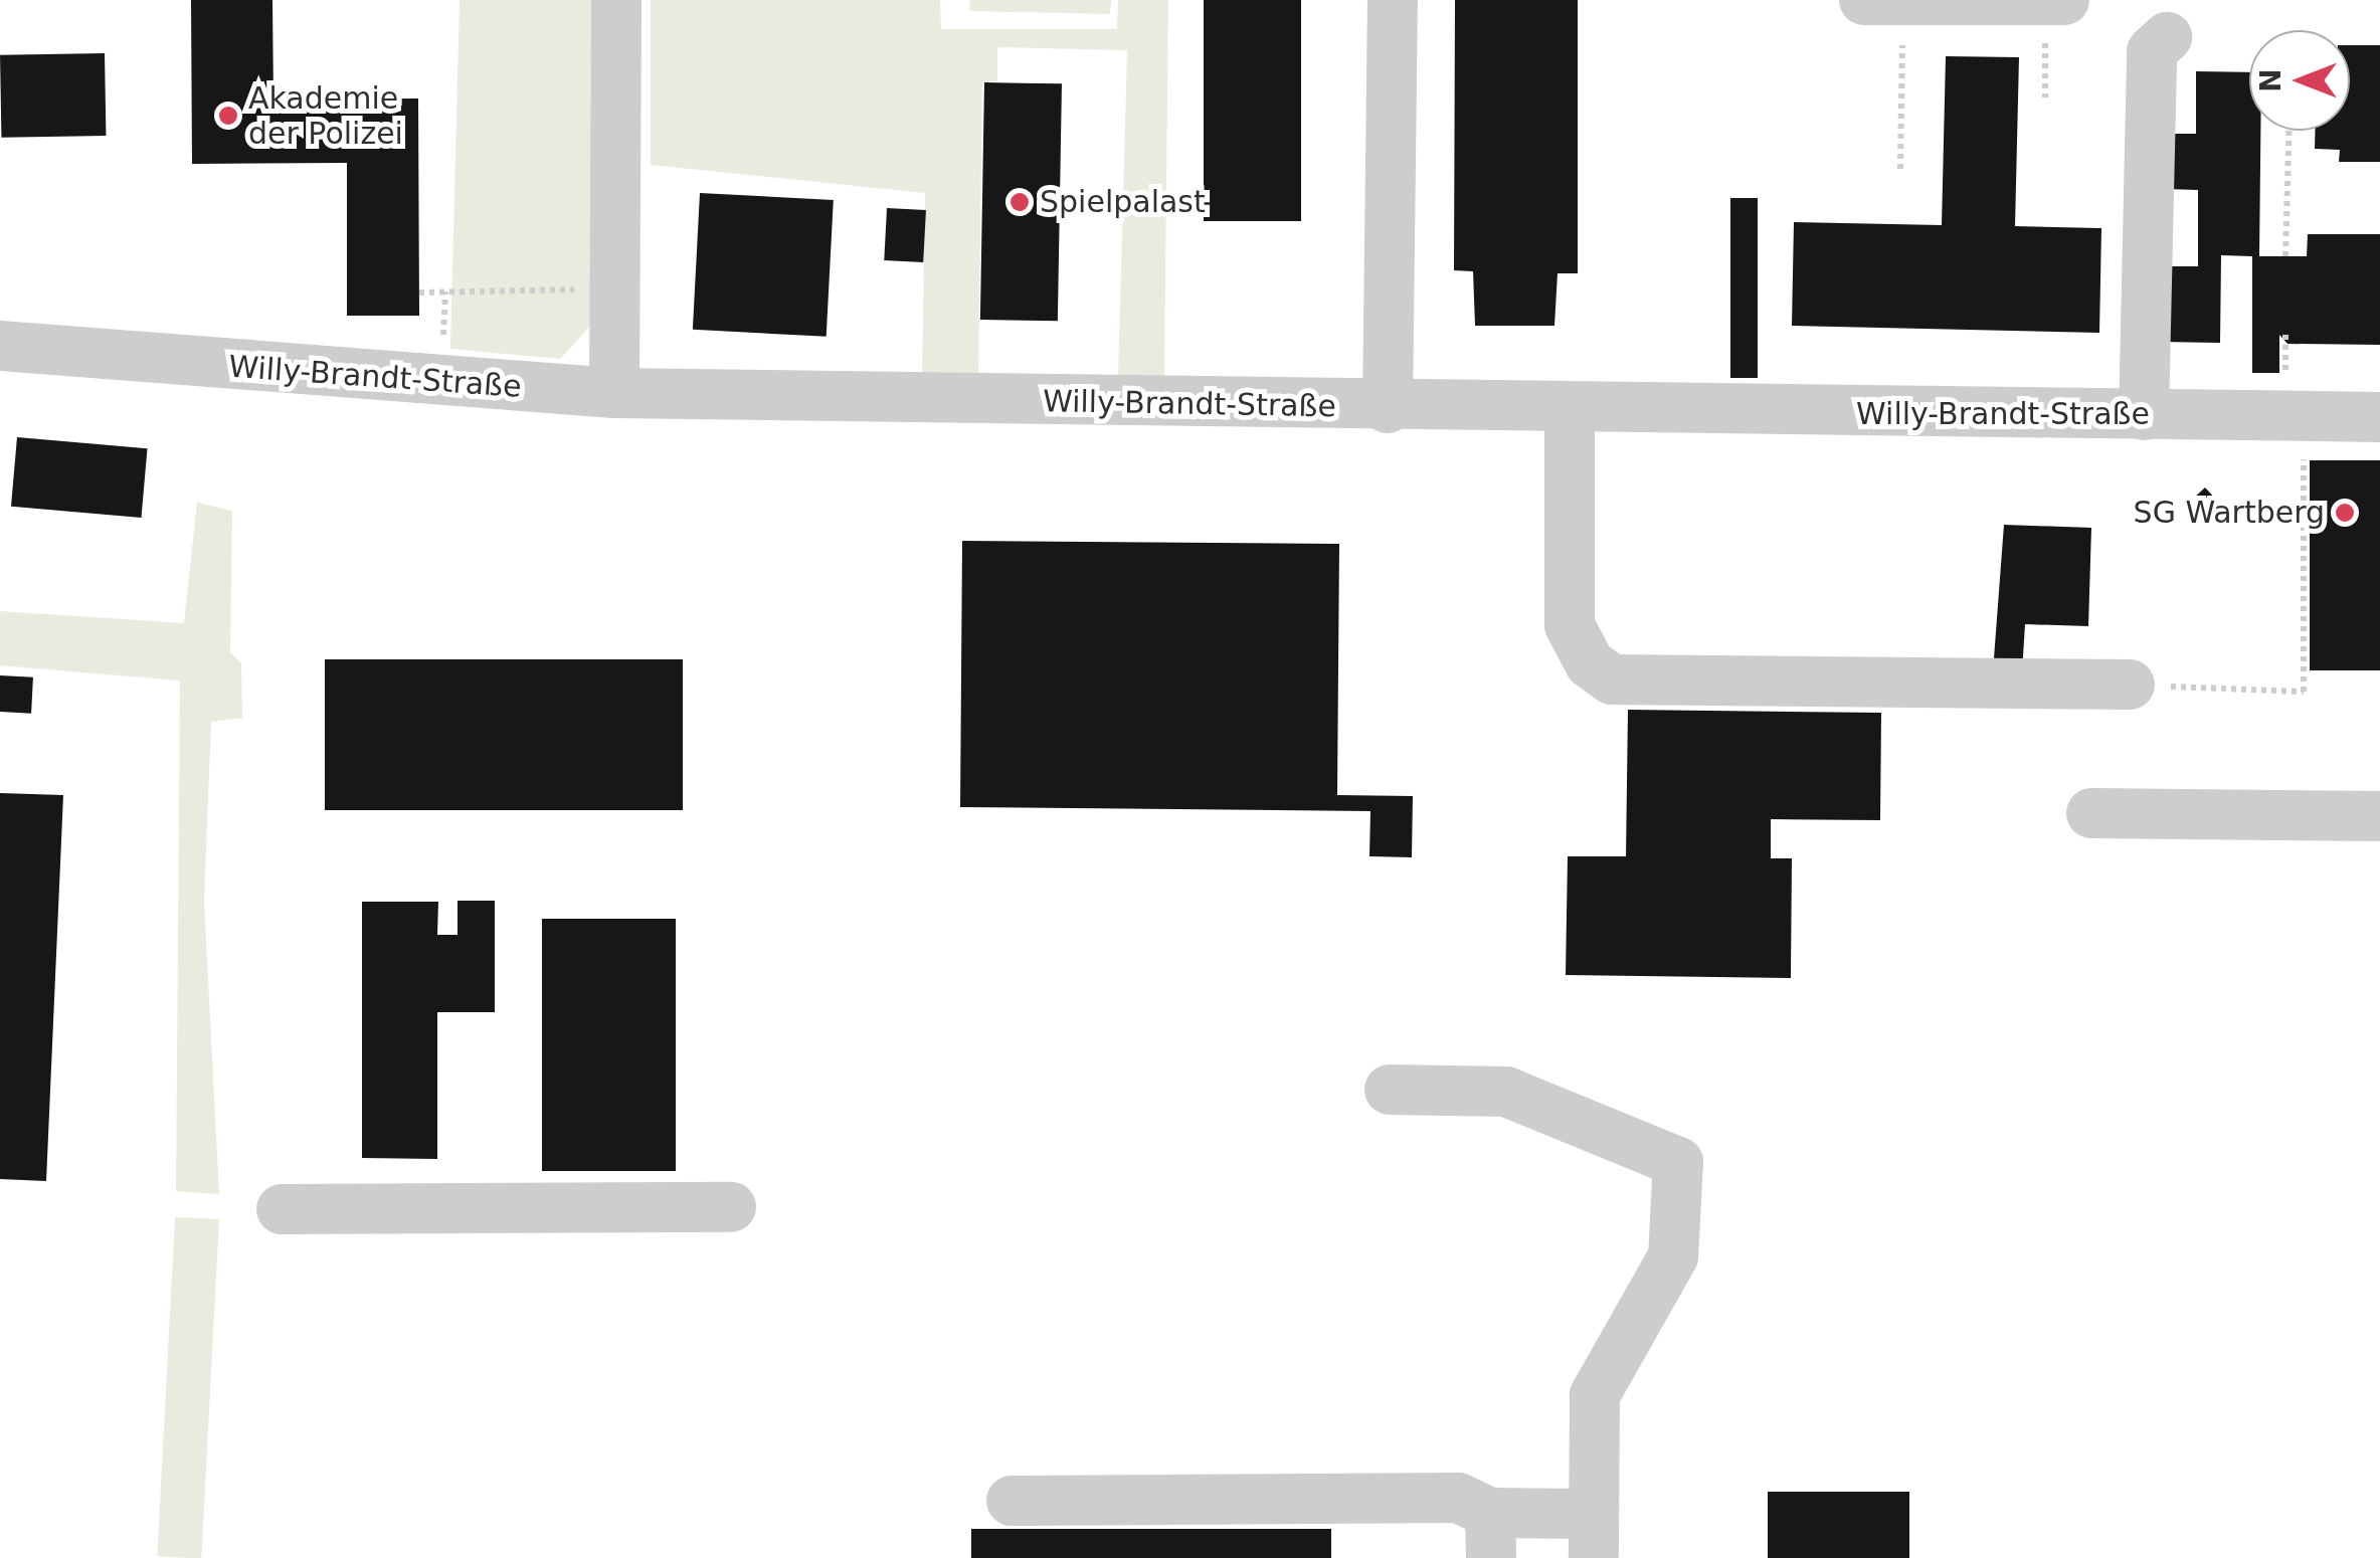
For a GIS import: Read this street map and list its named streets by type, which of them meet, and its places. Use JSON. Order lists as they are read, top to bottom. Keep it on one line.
{"streets":{"street":["Willy-Brandt-Straße"]},"places":["Akademie der Polizei","Spielpalast","SG Wartberg"],"north":"left"}
